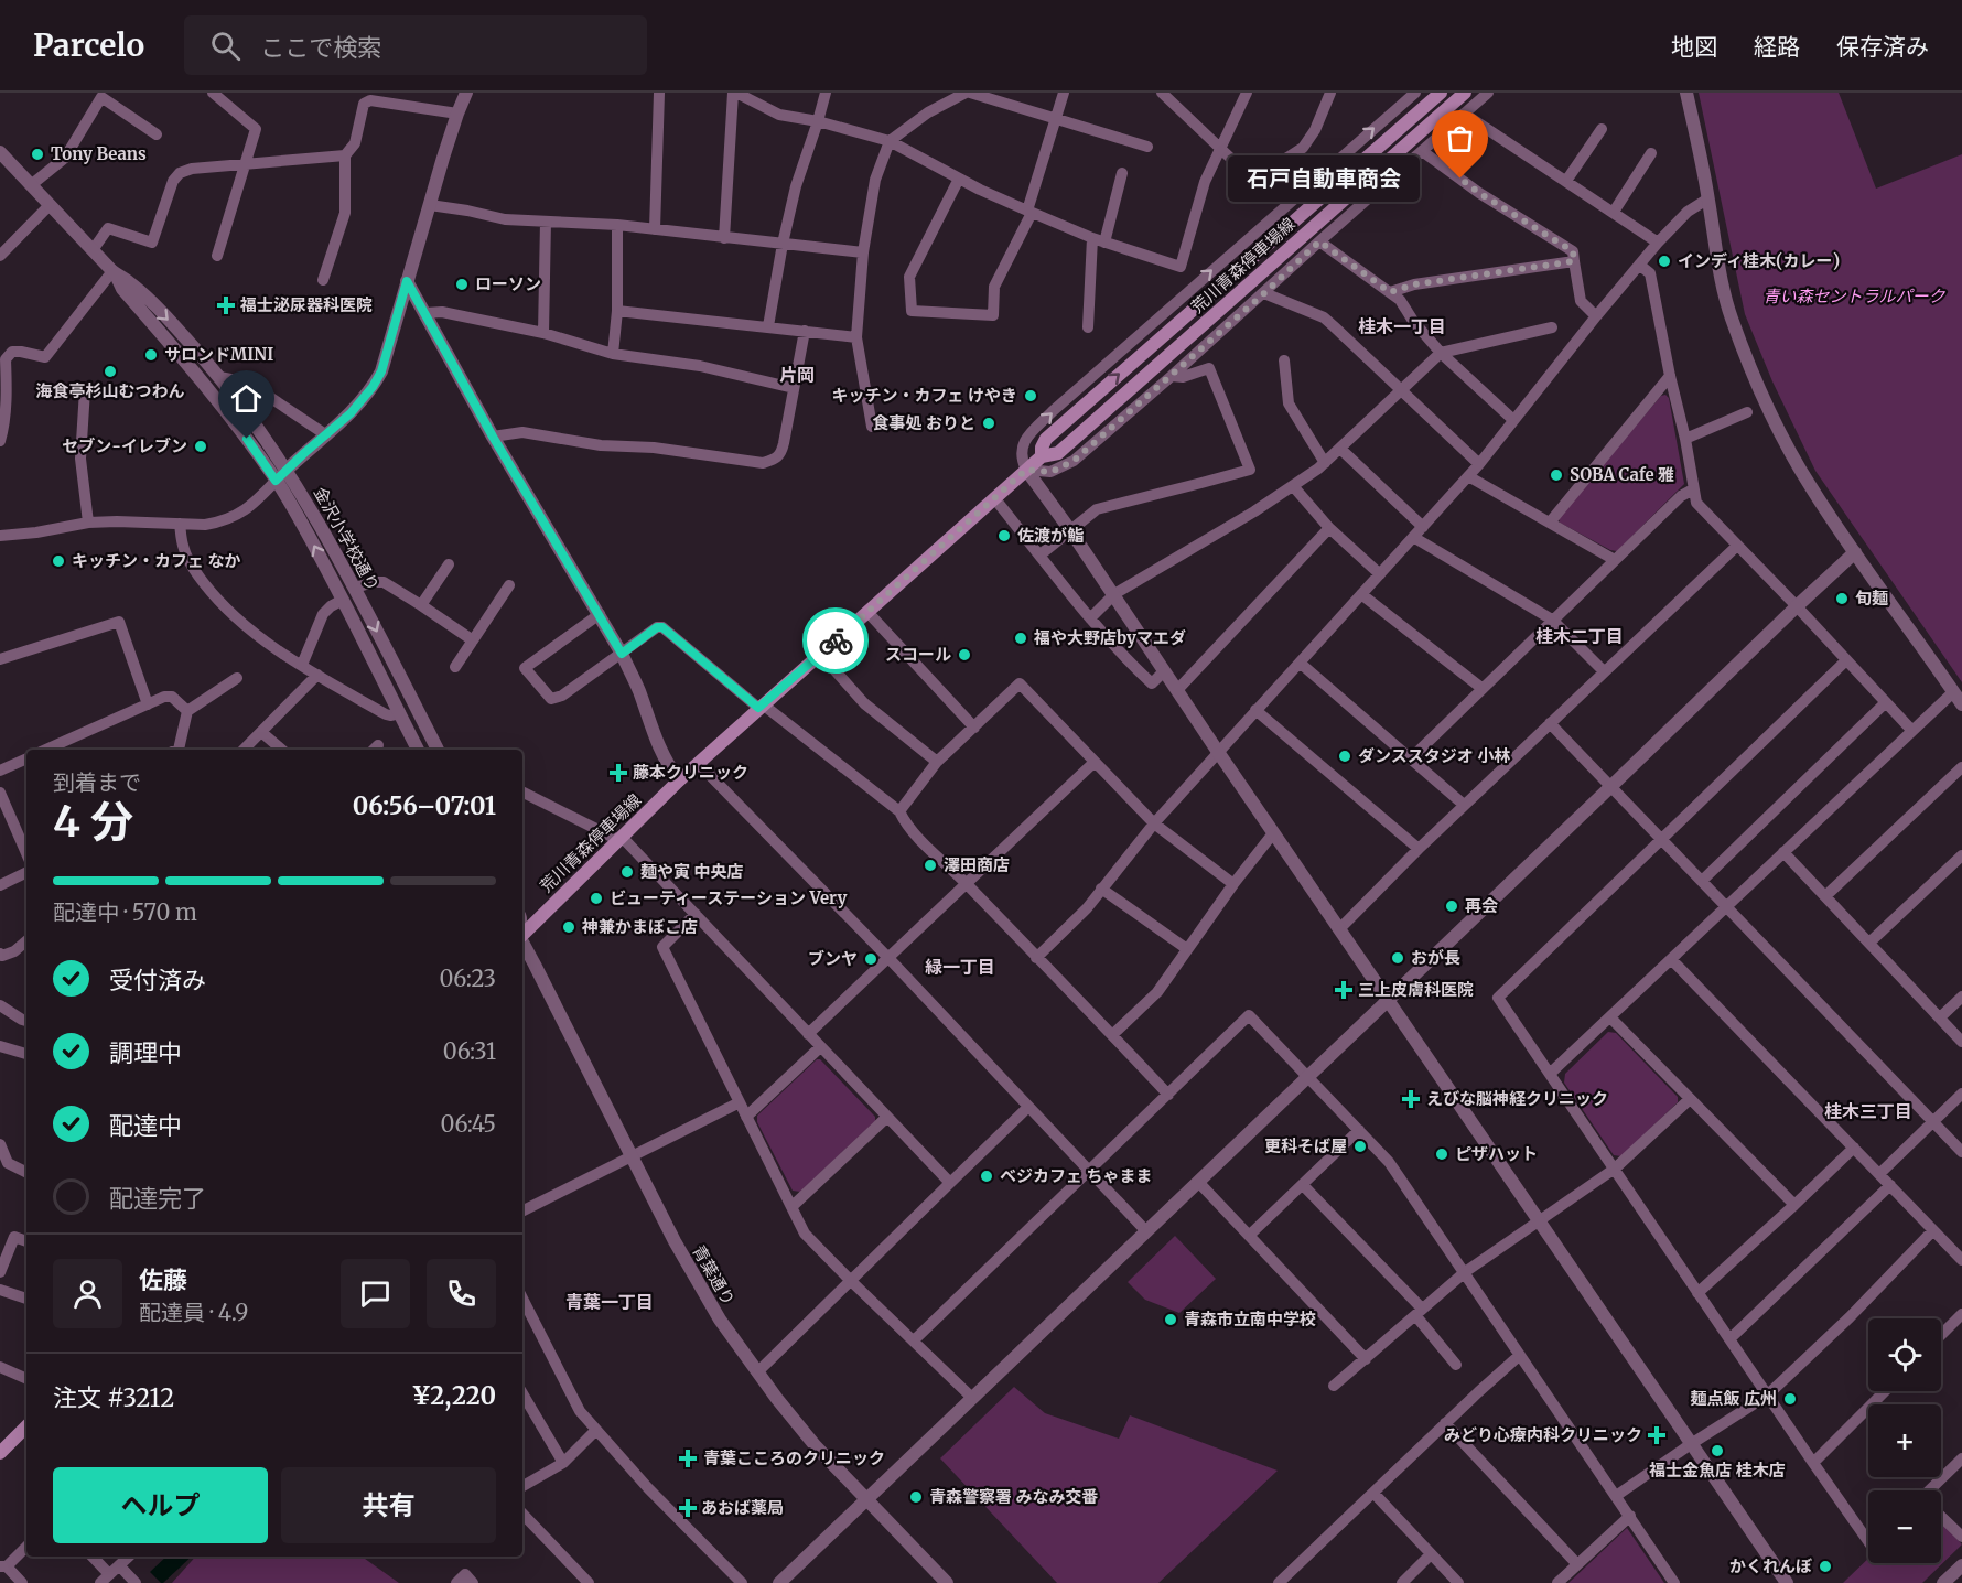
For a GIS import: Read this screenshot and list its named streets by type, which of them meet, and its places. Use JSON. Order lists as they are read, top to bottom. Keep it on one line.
{"streets":{"main road":["荒川青森停車場線"],"street":["金沢小学校通り","青葉通り"]},"districts":["桂木一丁目","片岡","桂木二丁目","緑一丁目","桂木三丁目","青葉一丁目"],"parks":["青い森セントラルパーク"],"places":{"other":["Tony Beans","石戸自動車商会","インディ桂木(カレー)","ローソン","サロンドMINI","海食亭杉山むつわん","キッチン・カフェ けやき","食事処 おりと","セブン-イレブン","SOBA Cafe 雅","佐渡が鮨","キッチン・カフェ なか","旬麺","福や大野店byマエダ","スコール","ダンススタジオ 小林","澤田商店","麺や寅 中央店","ビューティーステーション Very","再会","神兼かまぼこ店","おが長","ブンヤ","更科そば屋","ピザハット","ベジカフェ ちゃまま","青森市立南中学校","麺点飯 広州","福士金魚店 桂木店","青森警察署 みなみ交番","かくれんぼ"],"health":["福士泌尿器科医院","藤本クリニック","三上皮膚科医院","えびな脳神経クリニック","みどり心療内科クリニック","青葉こころのクリニック","あおば薬局"]},"page":{"header":"Parcelo","search":"ここで検索","nav":["地図","経路","保存済み"],"bubble":"石戸自動車商会","heading":["4 分","到着まで","06:56–07:01"],"panel":["佐藤","配達員 · 4.9","注文 #3212","¥2,220"],"bar":"配達中 · 570 m","list":[["受付済み","06:23"],["調理中","06:31"],["配達中","06:45"],"配達完了"],"map_buttons":["+","−"],"buttons":["ヘルプ","共有"]}}
